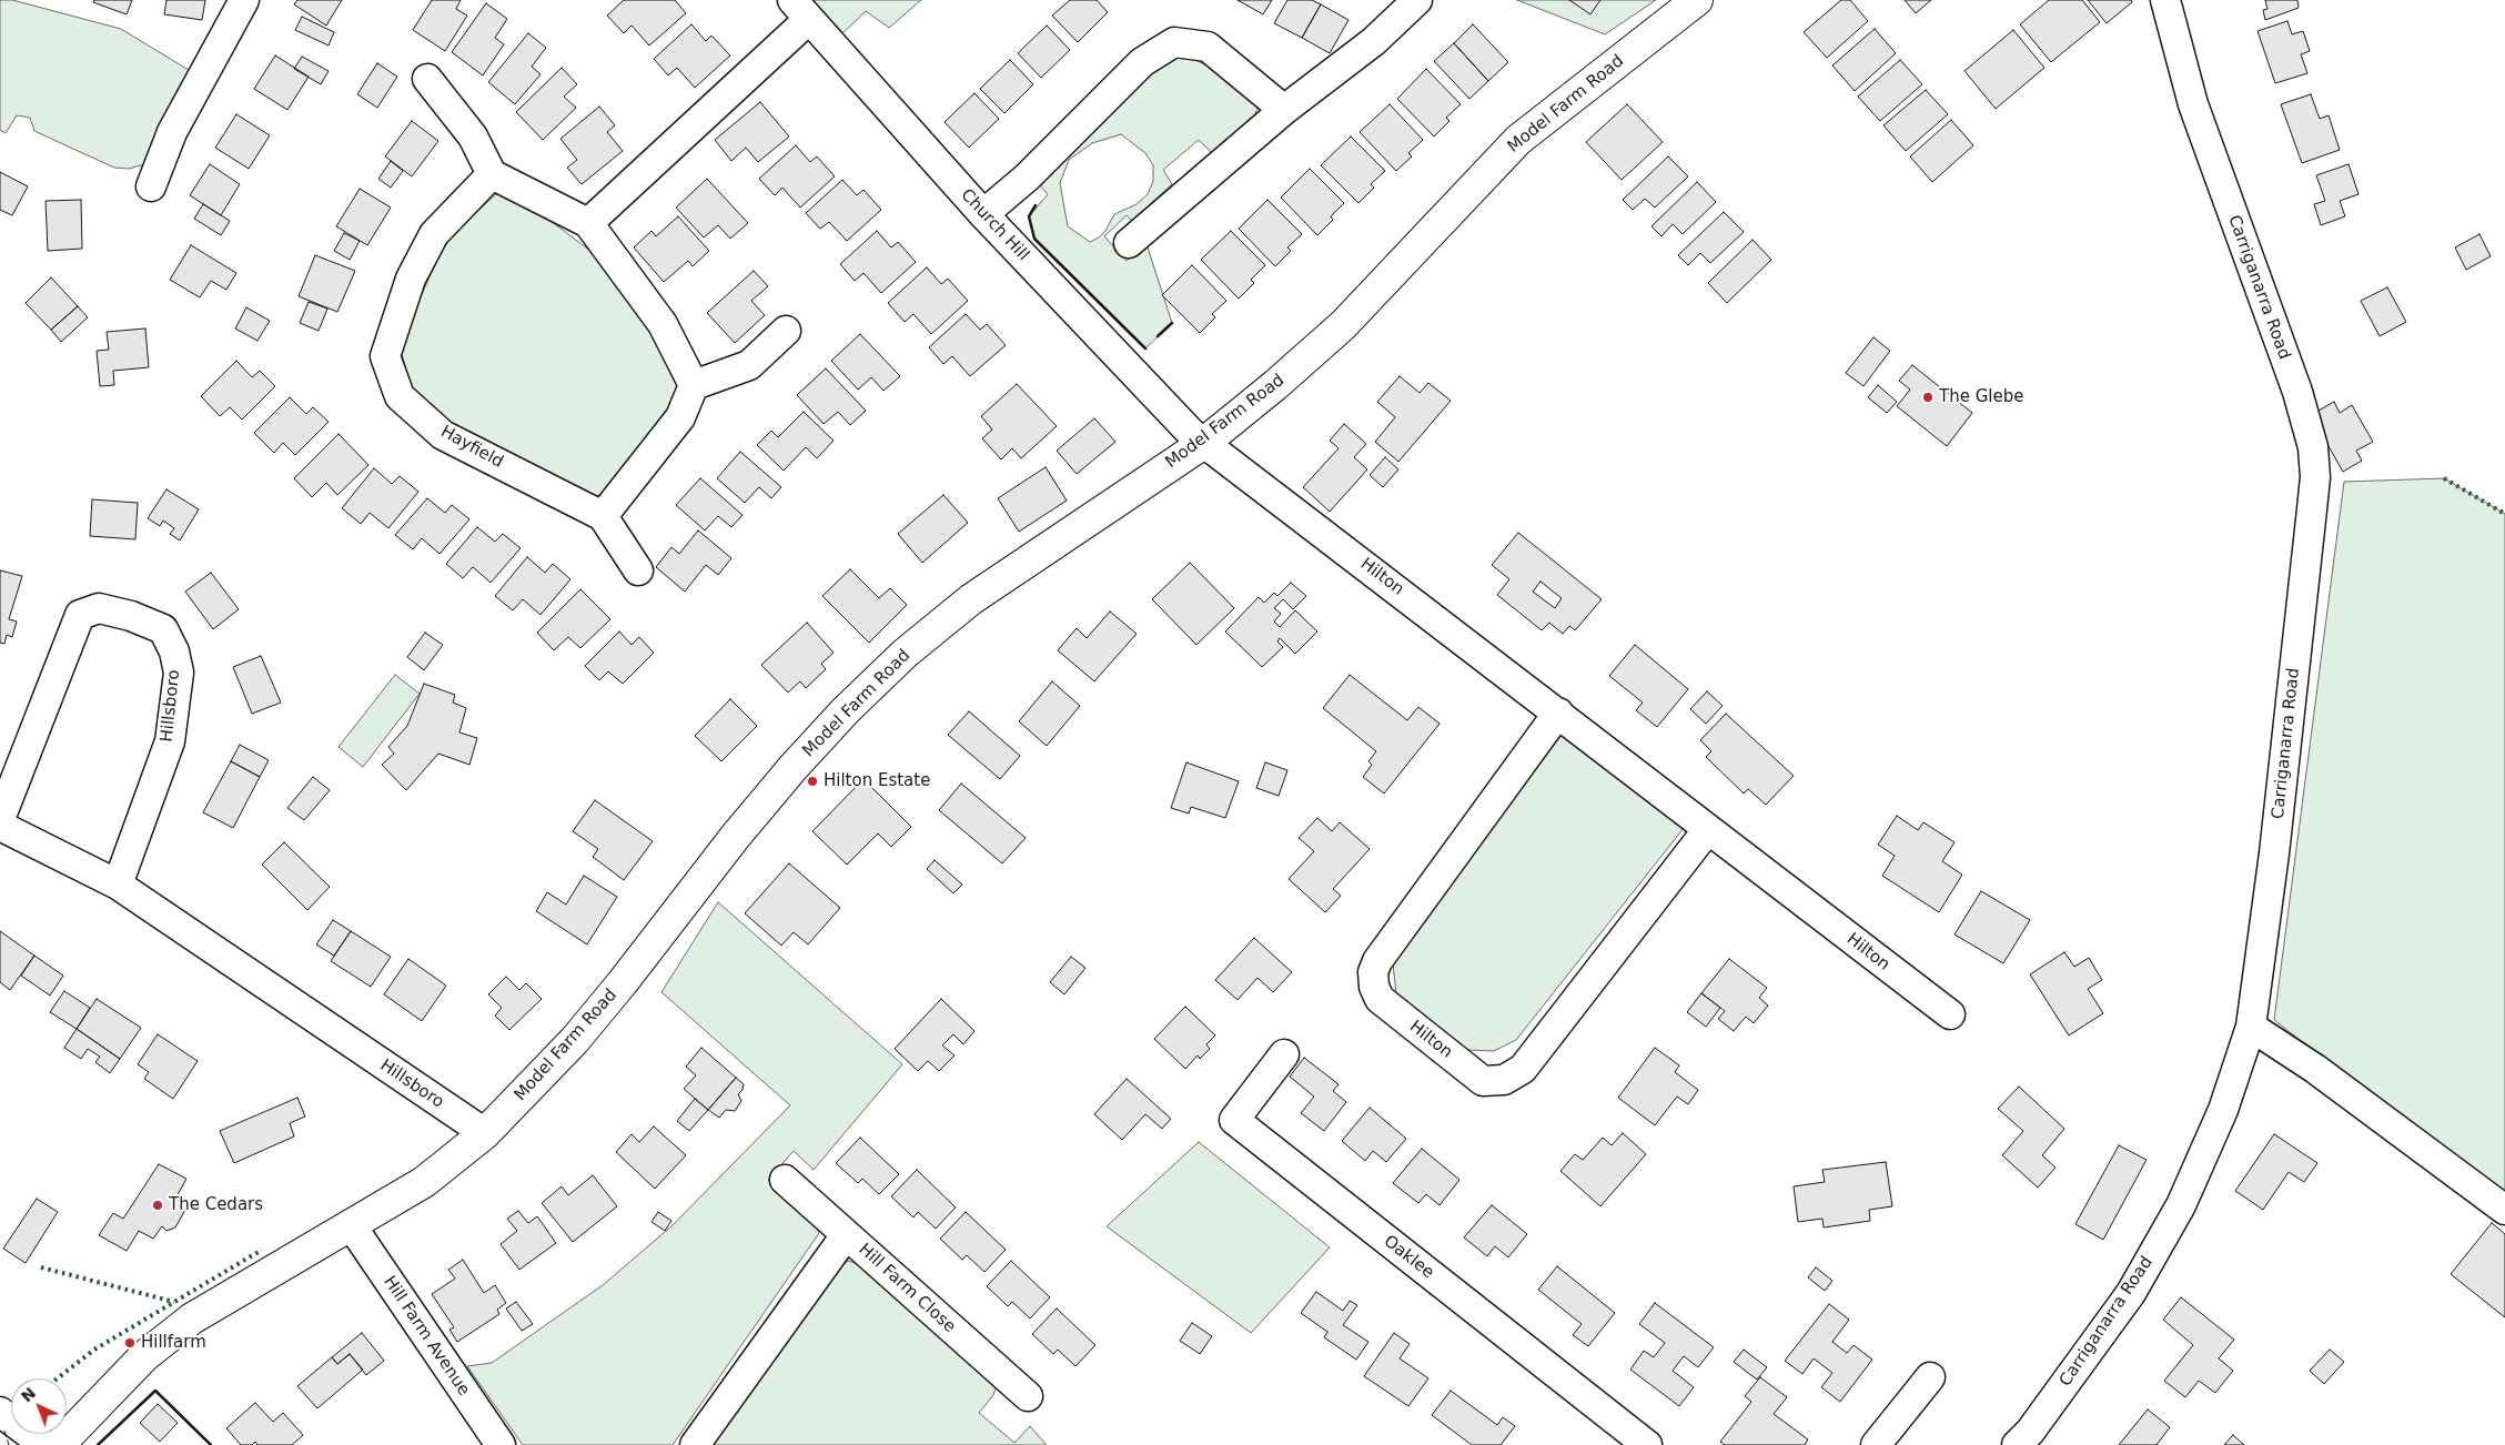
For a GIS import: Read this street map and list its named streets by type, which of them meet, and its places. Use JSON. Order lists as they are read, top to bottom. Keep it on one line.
{"streets":{"main road":["Model Farm Road"],"street":["Church Hill","Carriganarra Road","Hayfield","Hilton","Hillsboro","Oaklee","Hill Farm Close","Hill Farm Avenue"]},"crossings":[["Model Farm Road","Church Hill"],["Model Farm Road","Hilton"],["Model Farm Road","Hillsboro"],["Model Farm Road","Hill Farm Avenue"],["Church Hill","Hilton"]],"places":["The Glebe","Hilton Estate","The Cedars","Hillfarm"],"north":"top left"}
